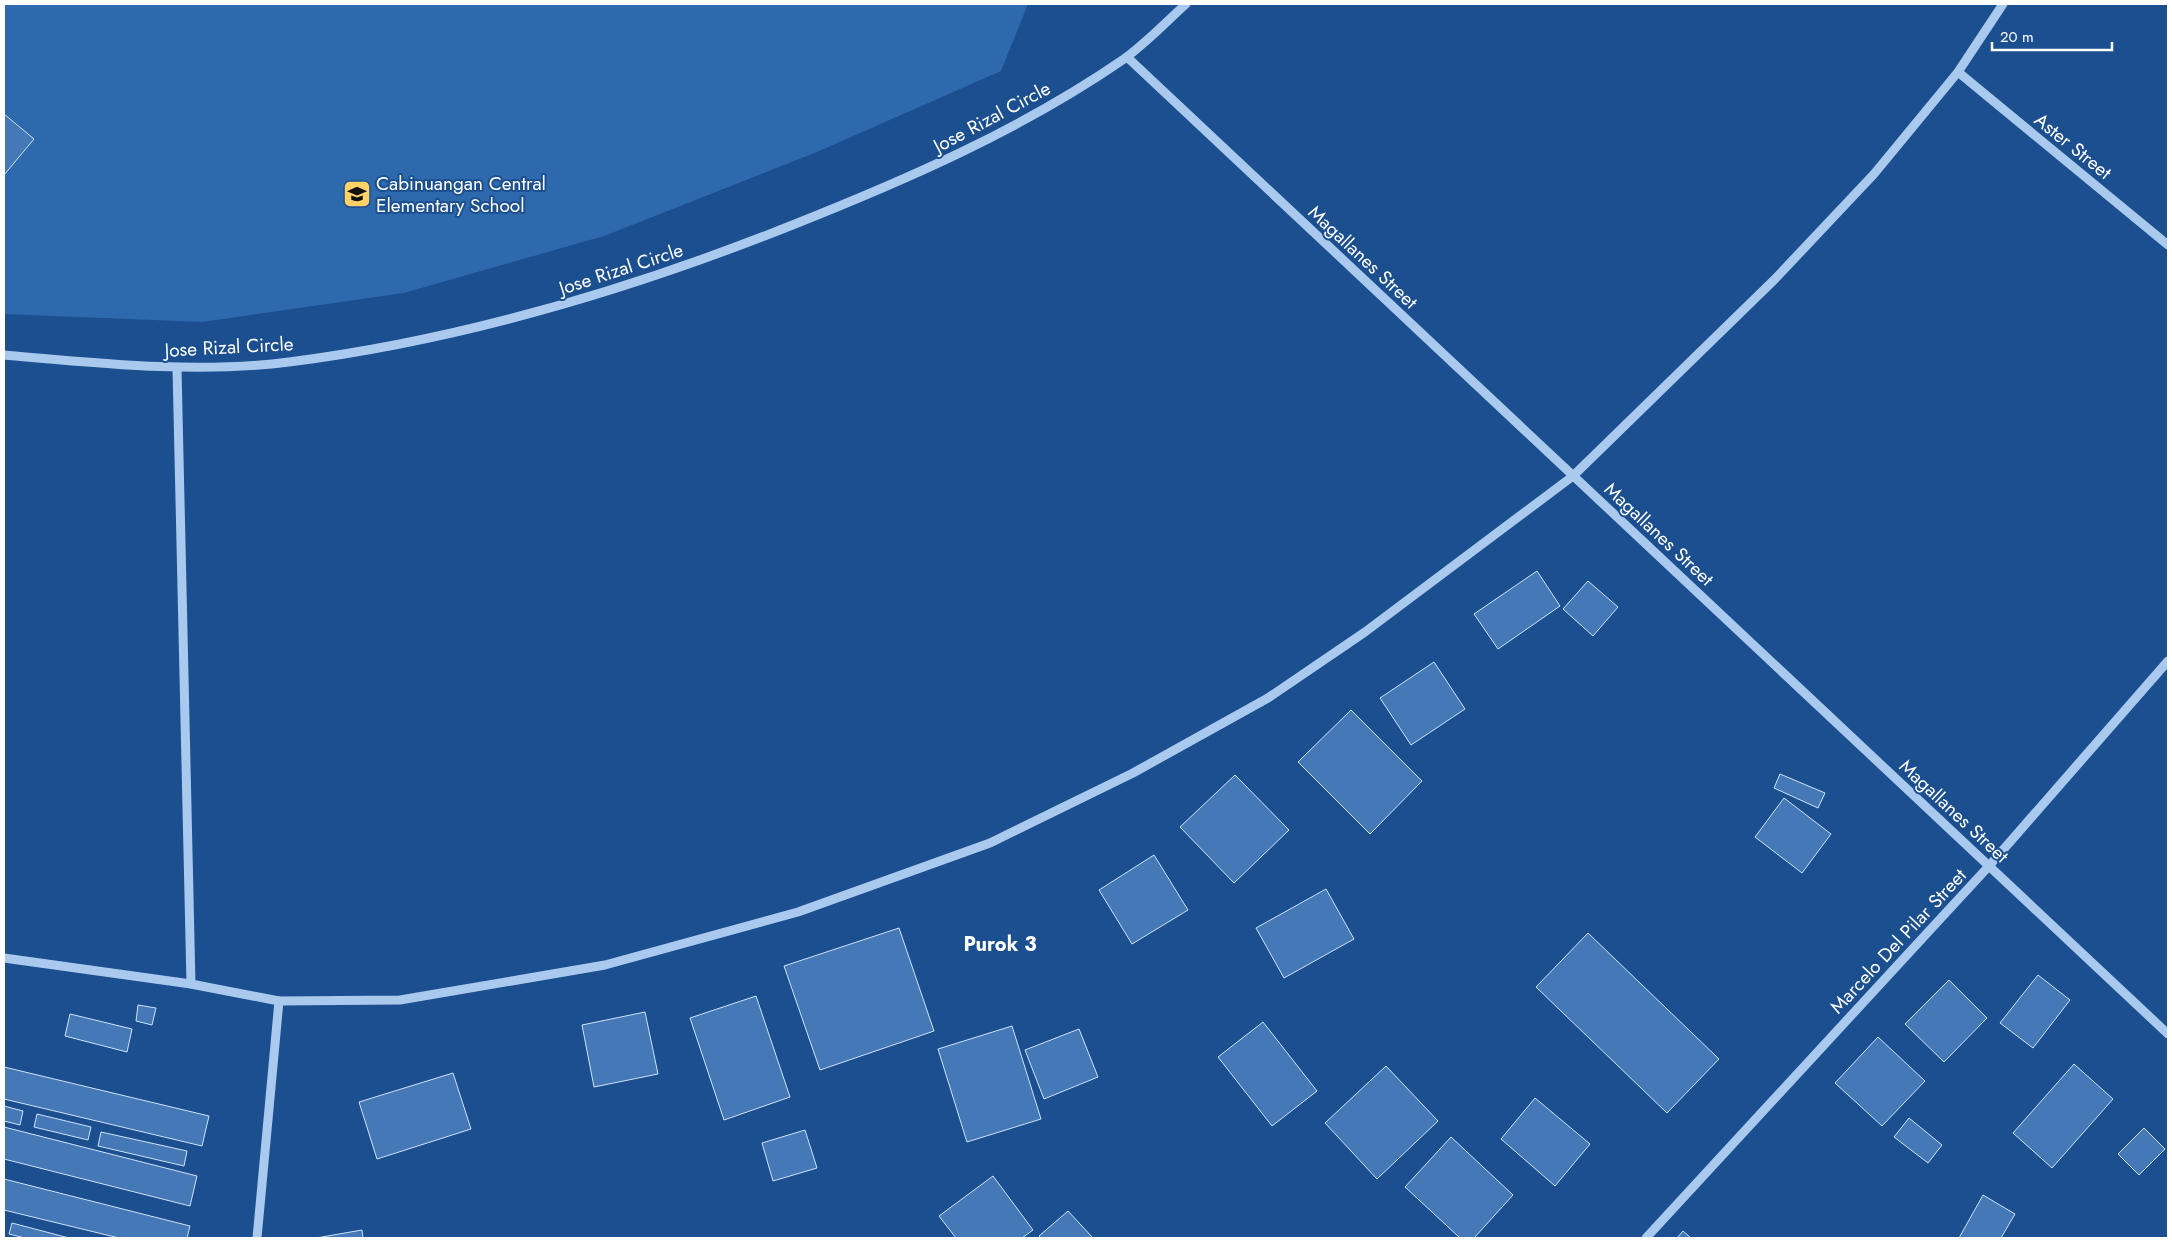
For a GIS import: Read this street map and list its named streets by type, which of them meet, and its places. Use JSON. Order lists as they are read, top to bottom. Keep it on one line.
{"streets":{"street":["Jose Rizal Circle","Aster Street","Magallanes Street","Marcelo Del Pilar Street"]},"crossings":[["Jose Rizal Circle","Magallanes Street"],["Magallanes Street","Marcelo Del Pilar Street"]],"districts":["Purok 3"],"places":{"school or university":["Cabinuangan Central Elementary School"]},"scale_bar":"20 m"}
